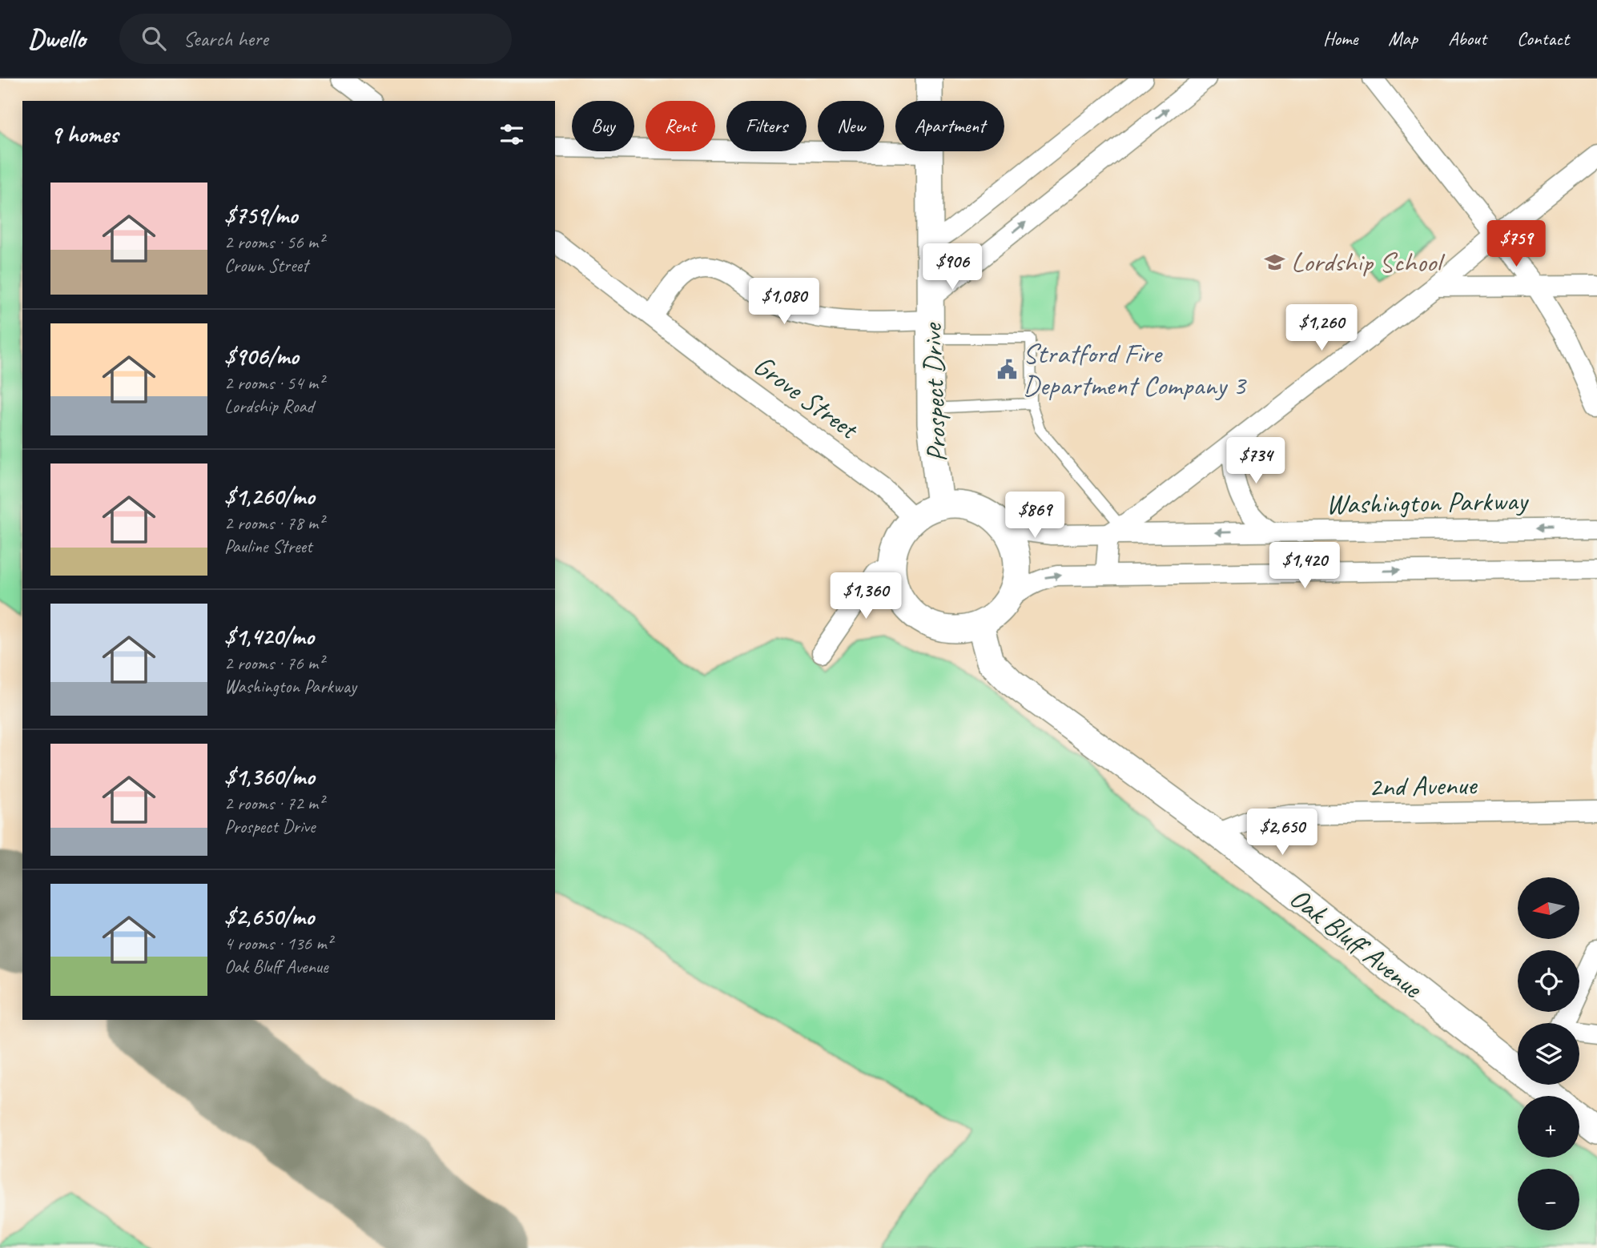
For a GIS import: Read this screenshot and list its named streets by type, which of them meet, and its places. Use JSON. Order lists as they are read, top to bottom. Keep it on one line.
{"streets":{"main road":["Prospect Drive","Oak Bluff Avenue"],"street":["Grove Street","Washington Parkway","2nd Avenue"]},"crossings":[["Prospect Drive","Grove Street"],["Prospect Drive","Washington Parkway"],["Prospect Drive","Oak Bluff Avenue"],["Grove Street","Washington Parkway"],["Grove Street","Oak Bluff Avenue"],["Washington Parkway","Oak Bluff Avenue"],["2nd Avenue","Oak Bluff Avenue"]],"places":{"school or university":["Lordship School"],"public building":["Stratford Fire Department Company 3"]},"north":"left","page":{"header":"Dwello","search":"Search here","nav":["Home","Map","About","Contact"],"chip":["Buy","Rent","Filters","New","Apartment"],"heading":"9 homes","list":[{"name":"$759/mo","note":"2 rooms · 56 m² · Crown Street"},{"name":"$906/mo","note":"2 rooms · 54 m² · Lordship Road"},{"name":"$1,260/mo","note":"2 rooms · 78 m² · Pauline Street"},{"name":"$1,420/mo","note":"2 rooms · 76 m² · Washington Parkway"},{"name":"$1,360/mo","note":"2 rooms · 72 m² · Prospect Drive"},{"name":"$2,650/mo","note":"4 rooms · 136 m² · Oak Bluff Avenue"}],"price":["$759","$906","$1,080","$1,260","$734","$869","$1,420","$1,360","$2,650"],"map_buttons":["+","−"]}}
